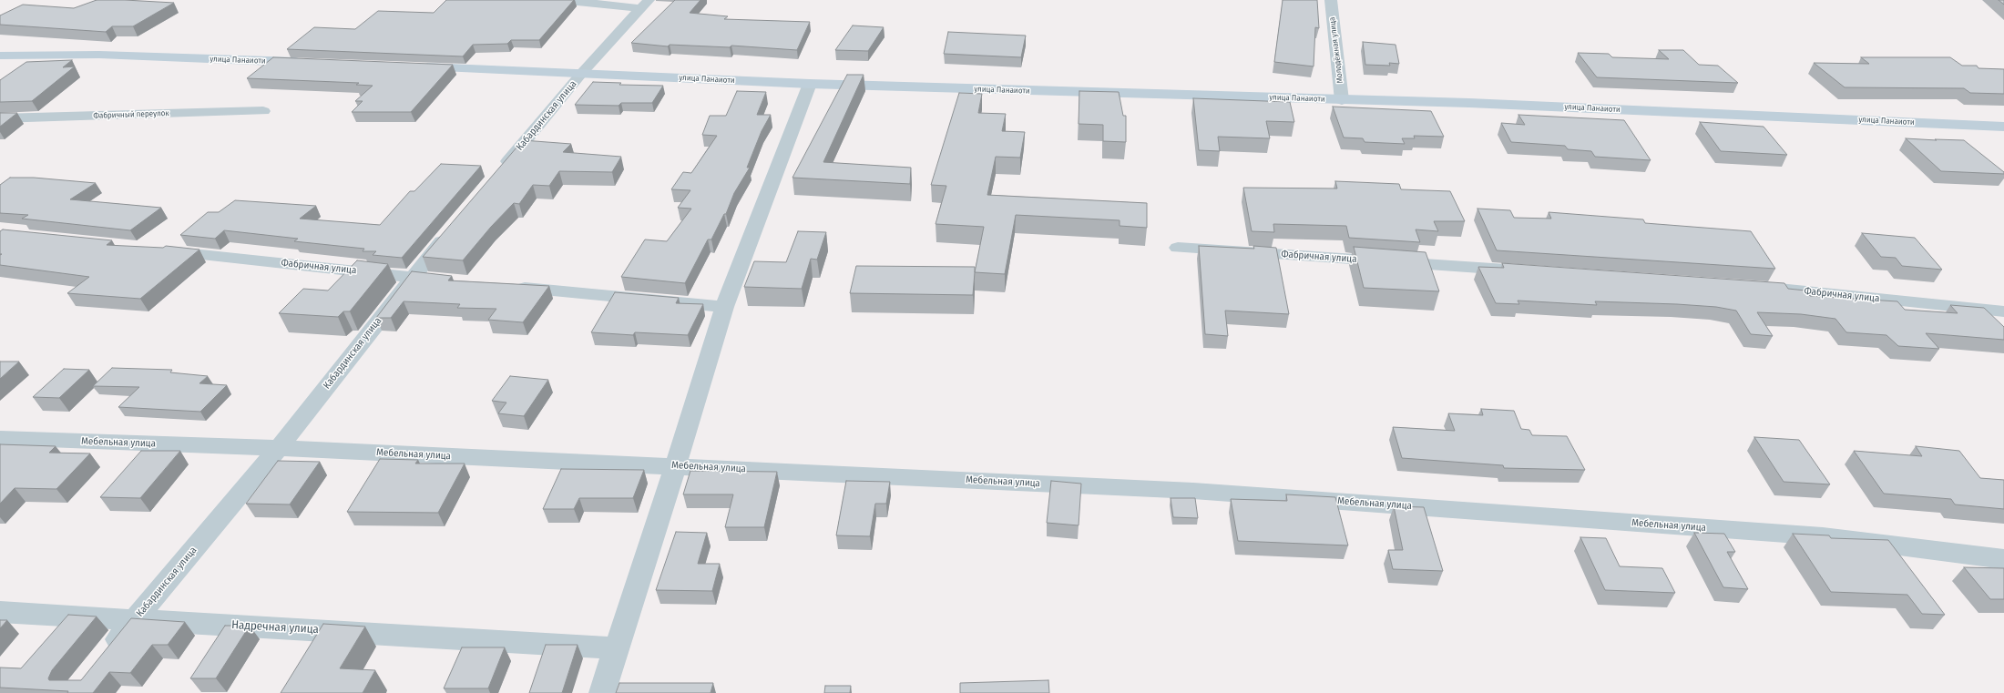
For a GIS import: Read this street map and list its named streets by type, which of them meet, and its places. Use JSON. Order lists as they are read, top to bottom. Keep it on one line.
{"streets":{"street":["Молодёжная улица","улица Панаиоти","Фабричный переулок","Кабардинская улица","Фабричная улица","Мебельная улица","Надречная улица"]},"crossings":[["Молодёжная улица","улица Панаиоти"],["улица Панаиоти","Кабардинская улица"],["Кабардинская улица","Фабричная улица"],["Кабардинская улица","Мебельная улица"],["Кабардинская улица","Надречная улица"]]}
